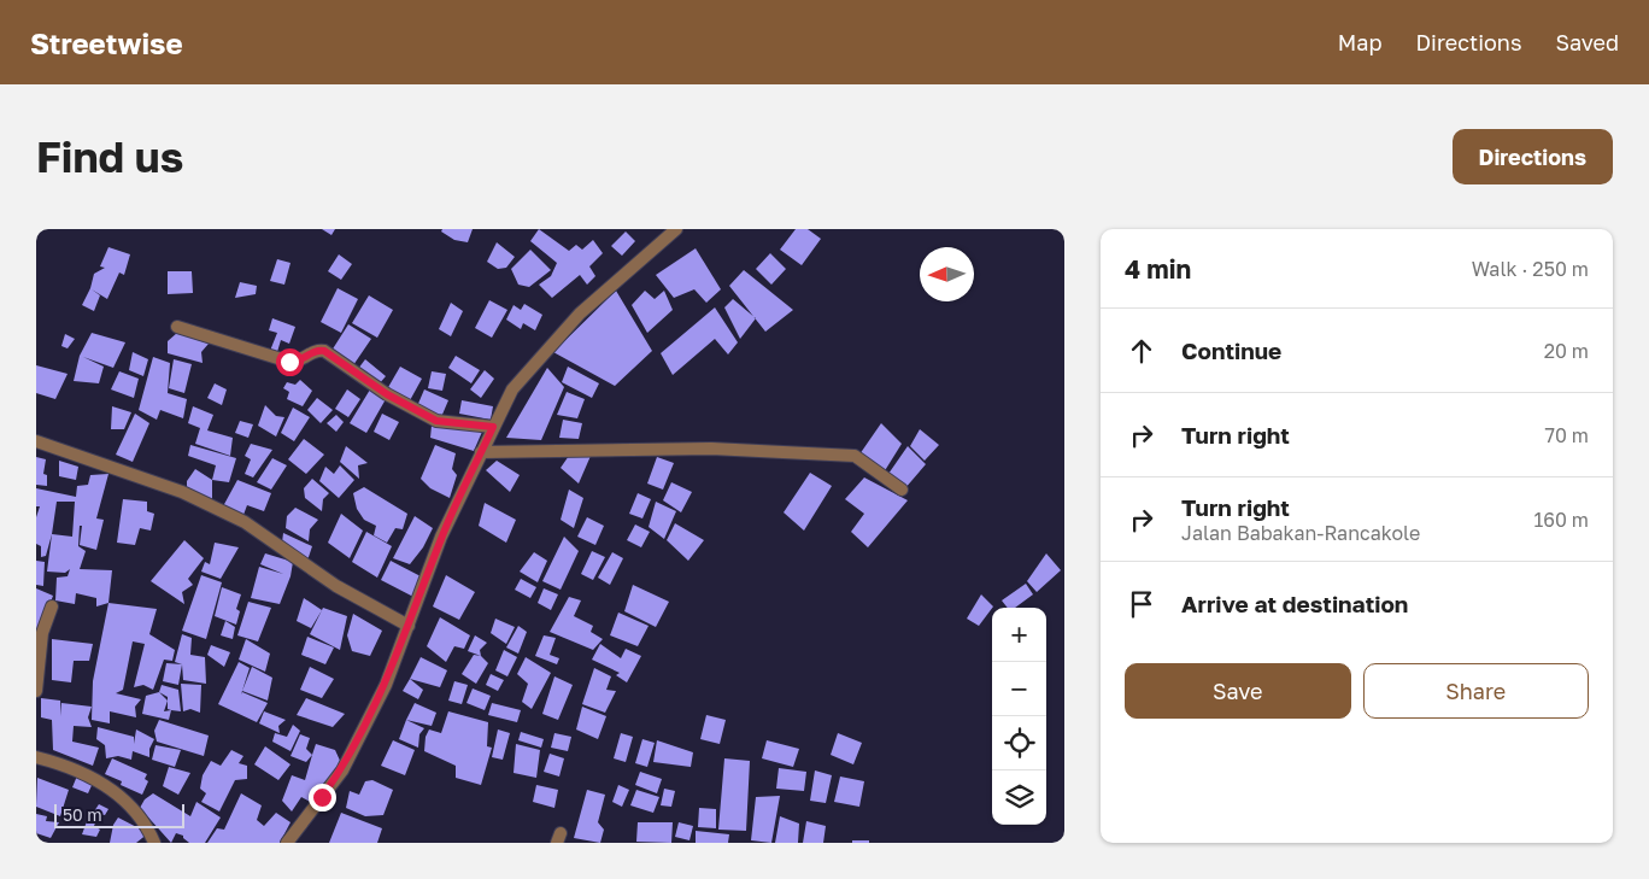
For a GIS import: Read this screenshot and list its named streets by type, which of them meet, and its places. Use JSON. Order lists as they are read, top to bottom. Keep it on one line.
{"scale_bar":"50 m","north":"left","page":{"header":"Streetwise","nav":["Map","Directions","Saved"],"buttons":["Directions",["Save","Share"]],"title":"Find us","heading":["4 min","Walk · 250 m"],"list":[["Continue","20 m"],["Turn right","70 m"],["Turn right","Jalan Babakan-Rancakole","160 m"],"Arrive at destination"],"map_buttons":["+","−"],"scale":"50 m"}}
